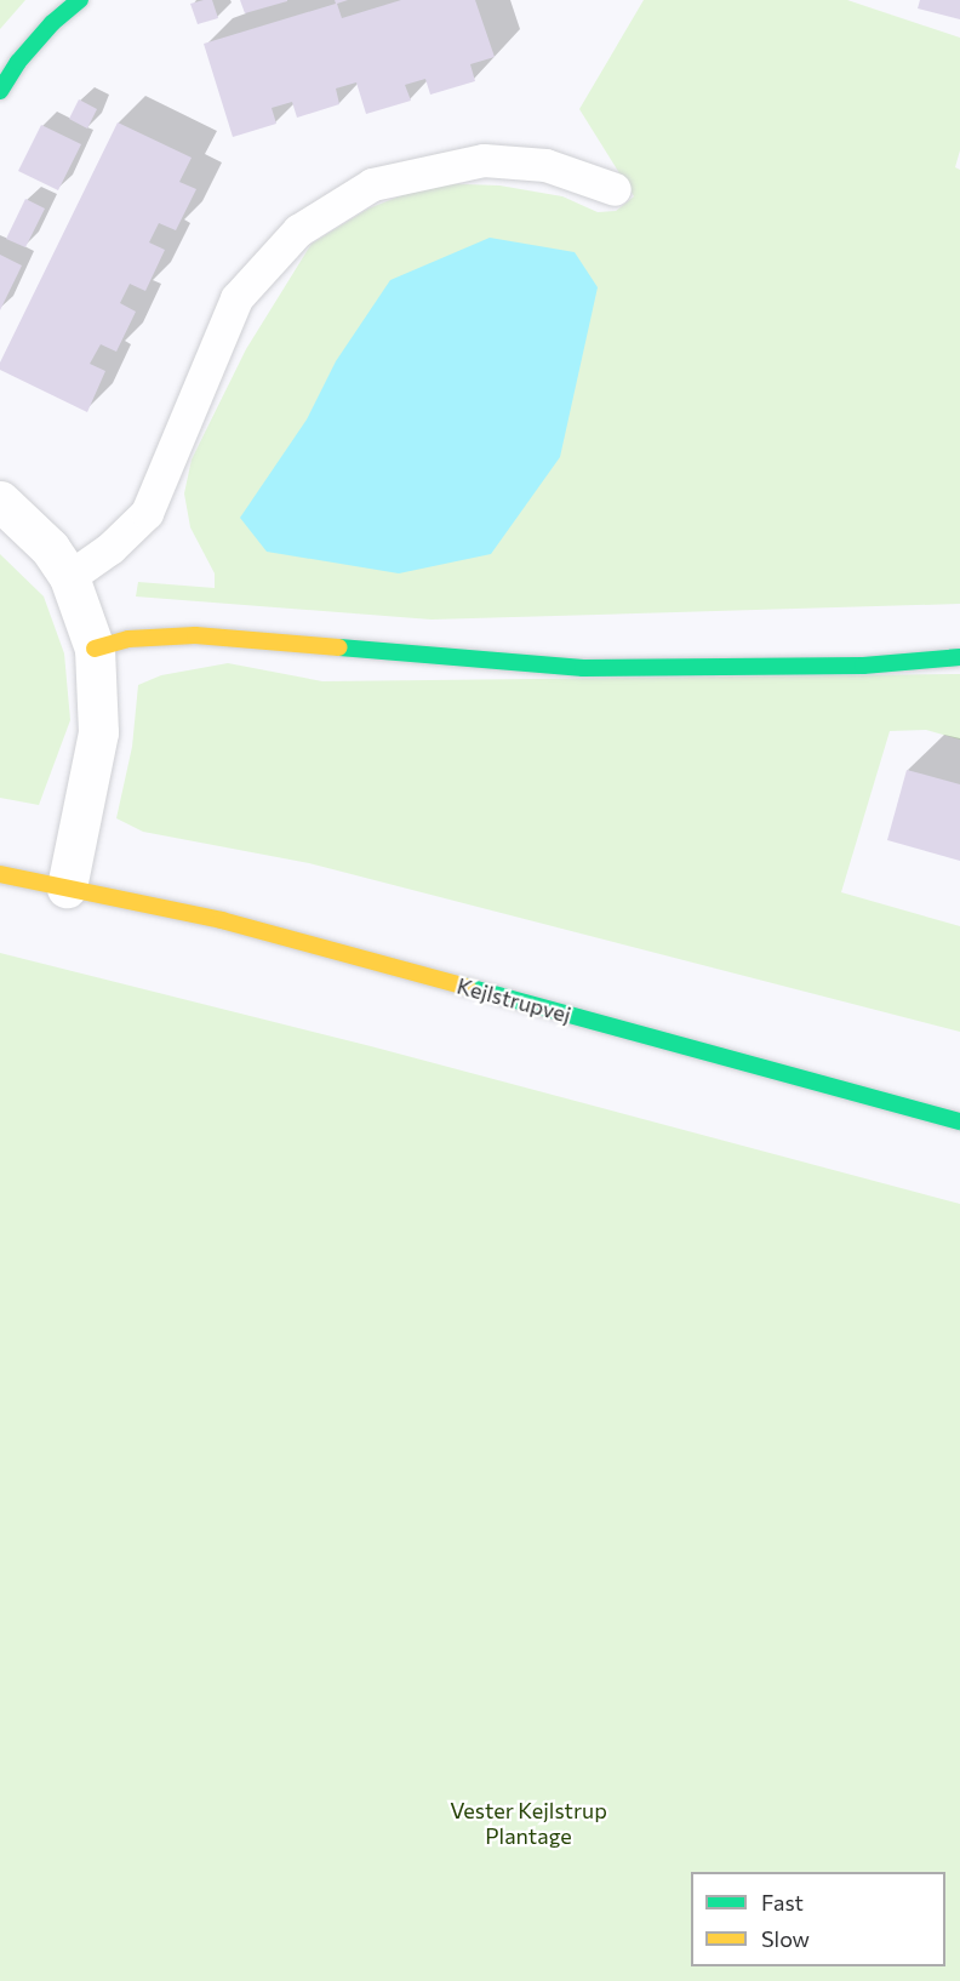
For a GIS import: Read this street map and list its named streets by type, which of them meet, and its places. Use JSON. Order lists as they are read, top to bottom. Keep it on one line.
{"streets":{"street":["Kejlstrupvej"]},"parks":["Vester Kejlstrup Plantage"],"legend":["Fast","Slow"]}
